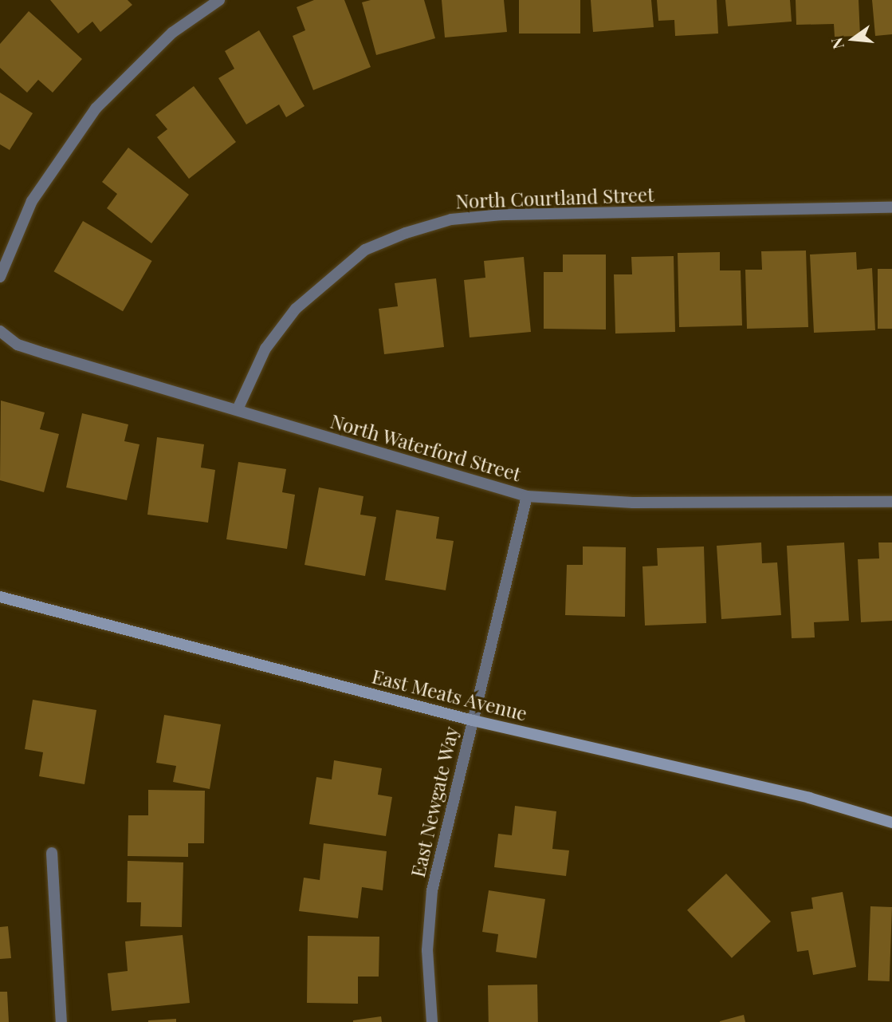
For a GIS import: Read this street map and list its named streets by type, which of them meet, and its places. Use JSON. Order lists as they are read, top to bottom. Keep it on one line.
{"streets":{"street":["North Courtland Street","North Waterford Street","East Meats Avenue","East Newgate Way"]},"crossings":[["North Courtland Street","North Waterford Street"],["North Waterford Street","East Newgate Way"],["East Meats Avenue","East Newgate Way"]],"north":"left"}
